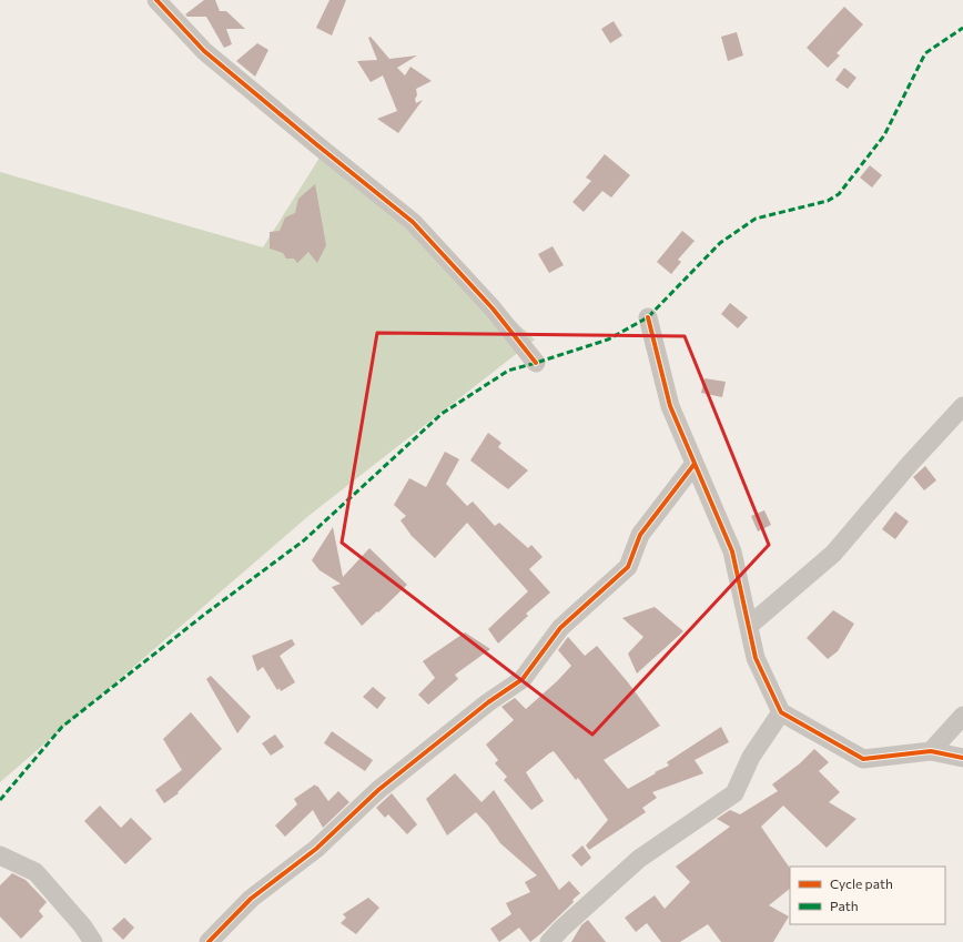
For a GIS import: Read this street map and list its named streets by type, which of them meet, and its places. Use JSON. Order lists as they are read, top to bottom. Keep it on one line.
{"legend":["Cycle path","Path"]}
